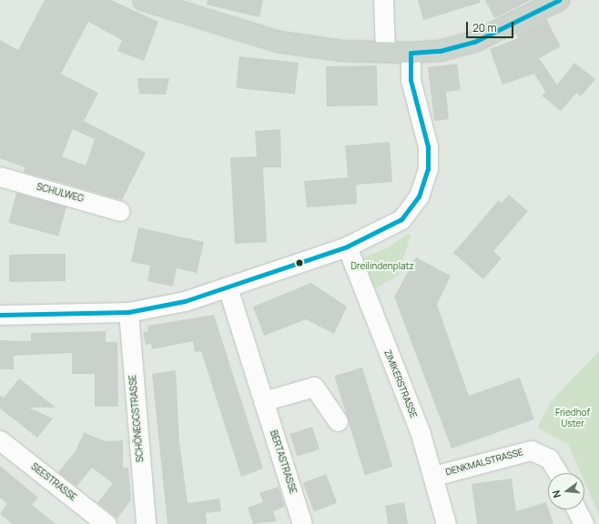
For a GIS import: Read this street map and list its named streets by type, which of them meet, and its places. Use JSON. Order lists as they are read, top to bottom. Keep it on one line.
{"streets":{"street":["SCHULWEG","ZIMIKERSTRASSE","SCHÖNEGGSTRASSE","BERTASTRASSE","DENKMALSTRASSE","SEESTRASSE"]},"crossings":[["ZIMIKERSTRASSE","DENKMALSTRASSE"]],"parks":["Dreilindenplatz","Friedhof Uster"],"scale_bar":"20 m","north":"left"}
